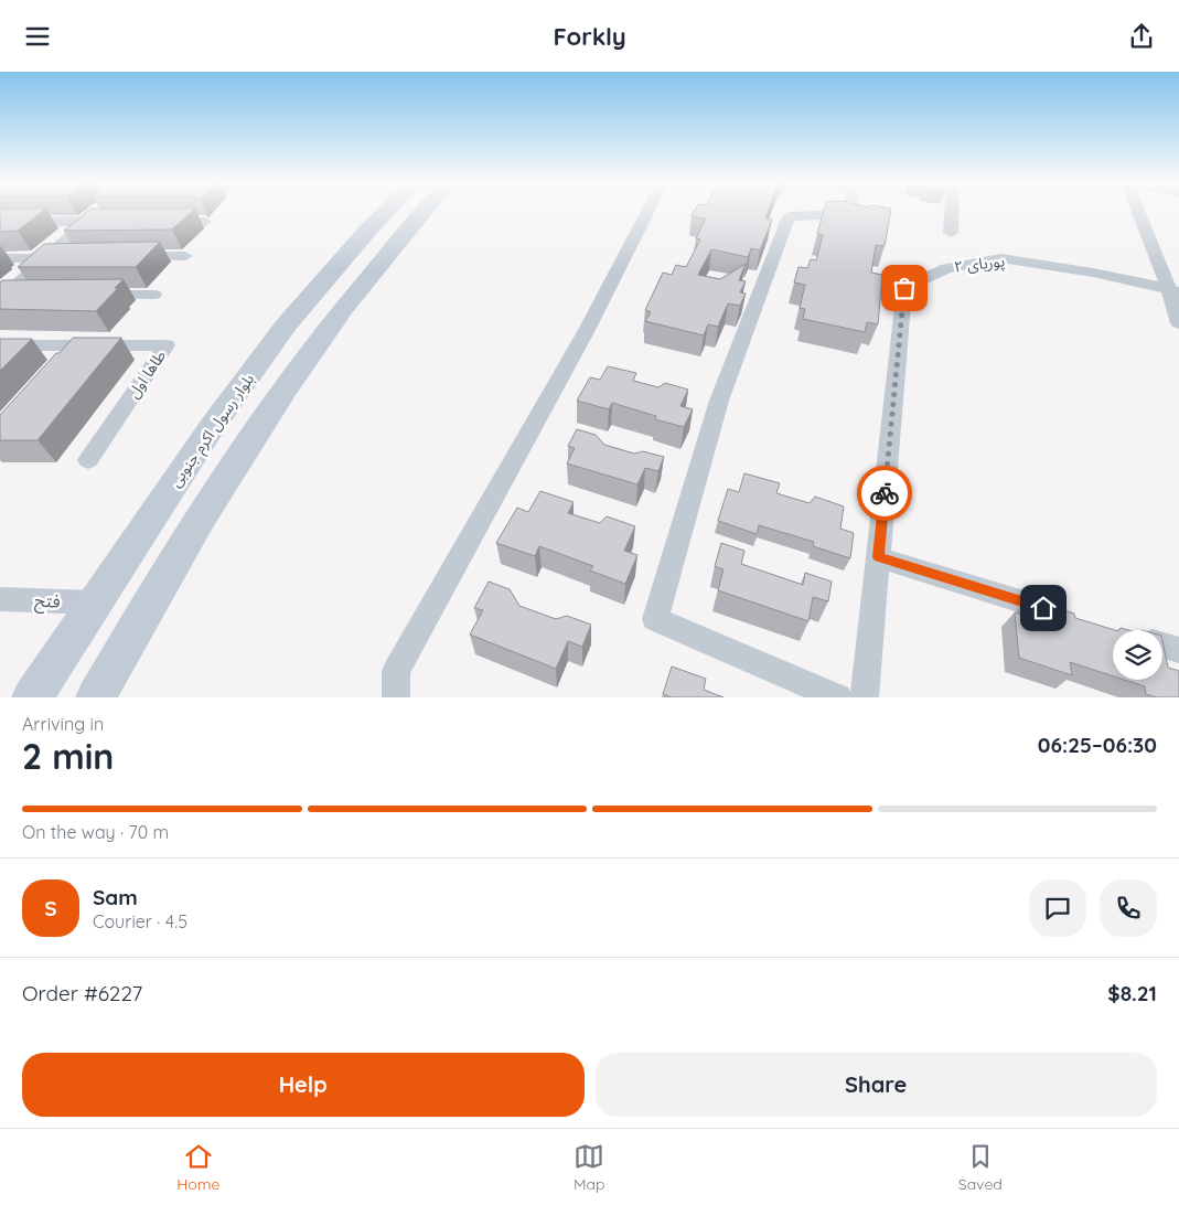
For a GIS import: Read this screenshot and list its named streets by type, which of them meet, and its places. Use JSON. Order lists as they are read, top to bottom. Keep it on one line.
{"streets":{"main road":["بلوار رسول اکرم جنوبی"],"street":["پوریای ۲","طاها اول","فتح"]},"crossings":[["بلوار رسول اکرم جنوبی","فتح"]],"page":{"header":"Forkly","heading":["2 min","Arriving in","06:25–06:30"],"panel":["Sam","Courier · 4.5","Order #6227","$8.21"],"bar":"On the way · 70 m","round":"S","buttons":["Help","Share"],"tabs":["Home","Map","Saved"]}}
